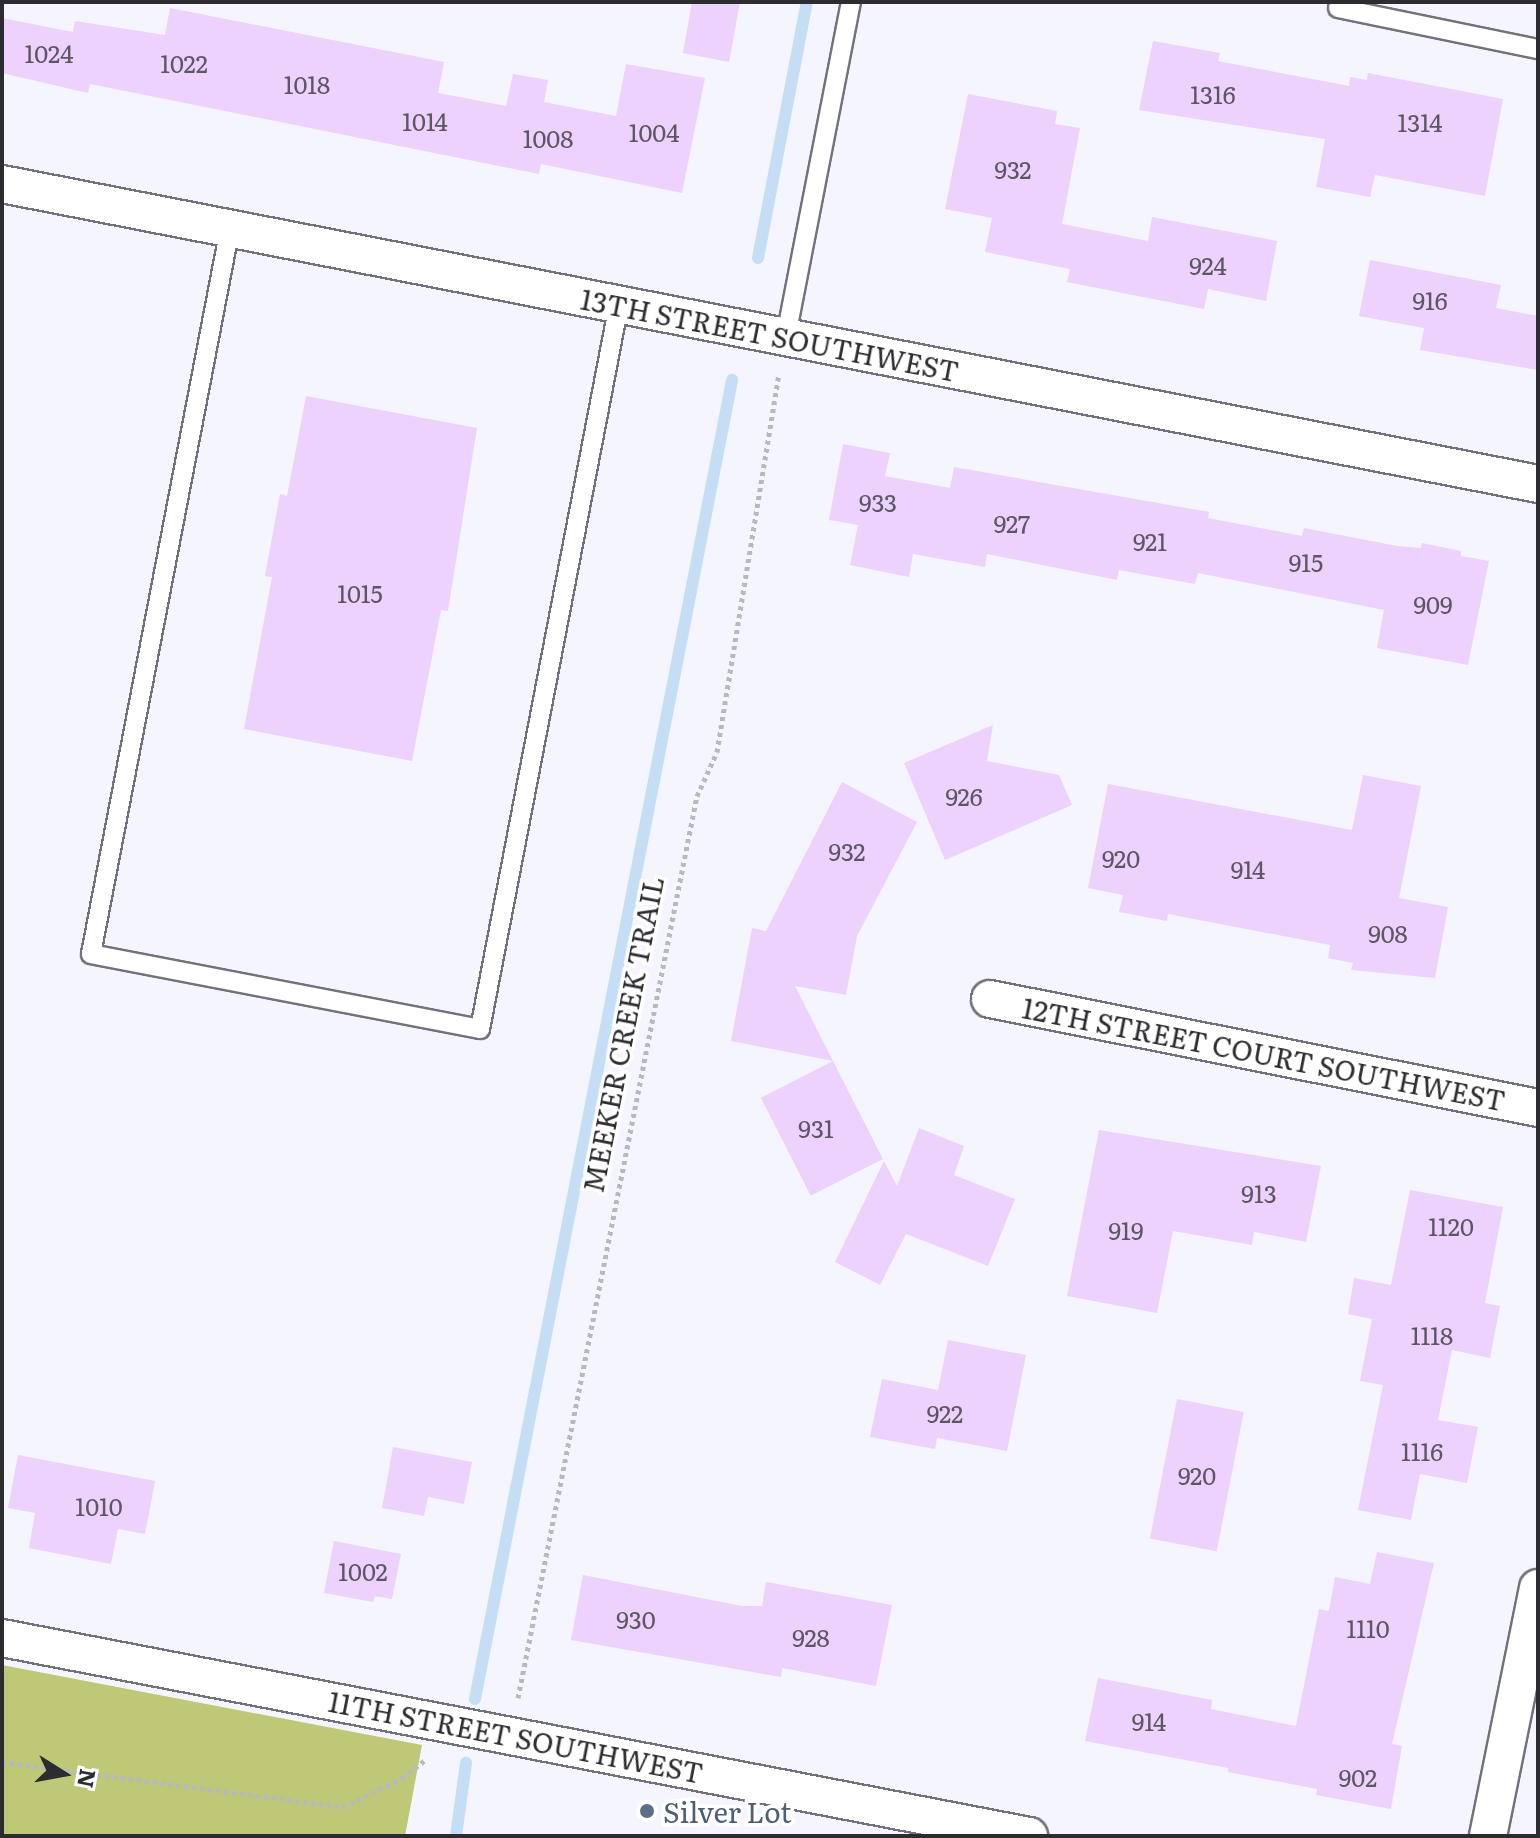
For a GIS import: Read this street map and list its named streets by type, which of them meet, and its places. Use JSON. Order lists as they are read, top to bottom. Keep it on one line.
{"streets":{"street":["13TH STREET SOUTHWEST","12TH STREET COURT SOUTHWEST","11TH STREET SOUTHWEST"],"path":["MEEKER CREEK TRAIL"]},"crossings":[["13TH STREET SOUTHWEST","MEEKER CREEK TRAIL"]],"places":["Silver Lot"],"house_numbers":["1024","1022","1018","1316","1014","1314","1004","1008","932","924","916","933","927","921","915","1015","909","926","932","920","914","908","931","913","1120","919","1118","922","1116","920","1010","1002","930","1110","928","914","902"],"north":"right"}
